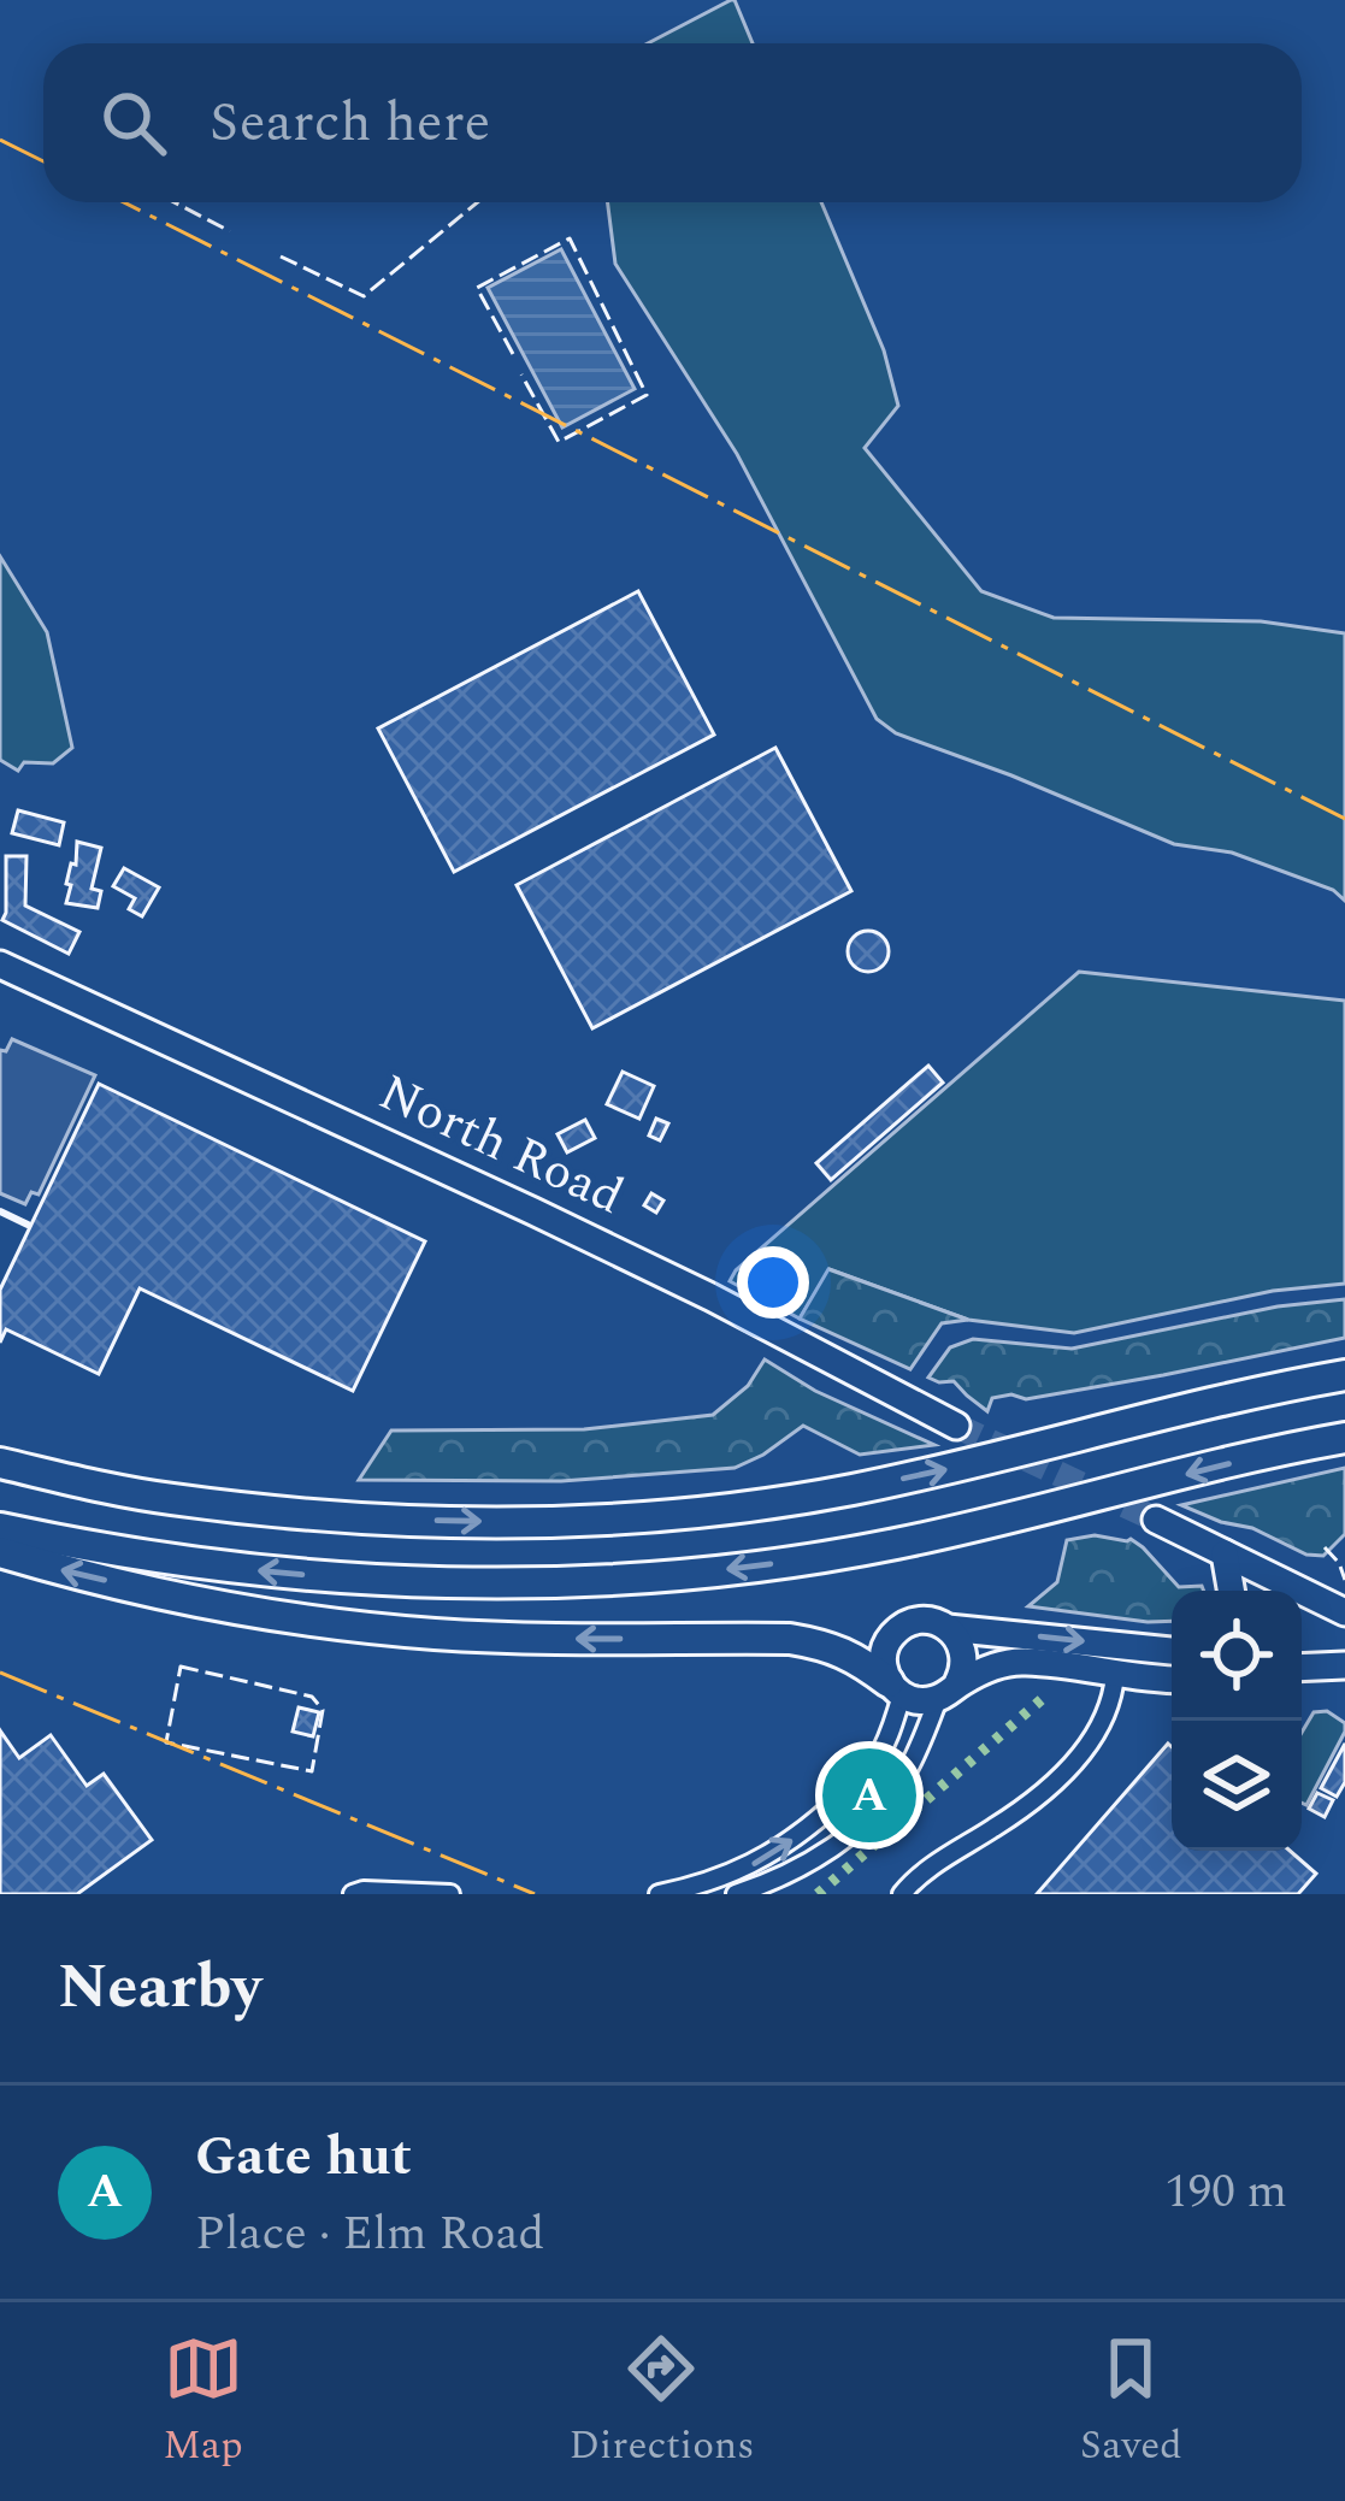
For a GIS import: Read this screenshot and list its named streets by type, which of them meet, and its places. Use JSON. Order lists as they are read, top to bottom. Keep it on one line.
{"streets":{"main road":["North Road"]},"page":{"search":"Search here","pins":"A","heading":"Nearby","list":[{"mark":"A","name":"Gate hut","note":"Place · Elm Road","value":"190 m"}],"nav":["Map","Directions","Saved"]}}
